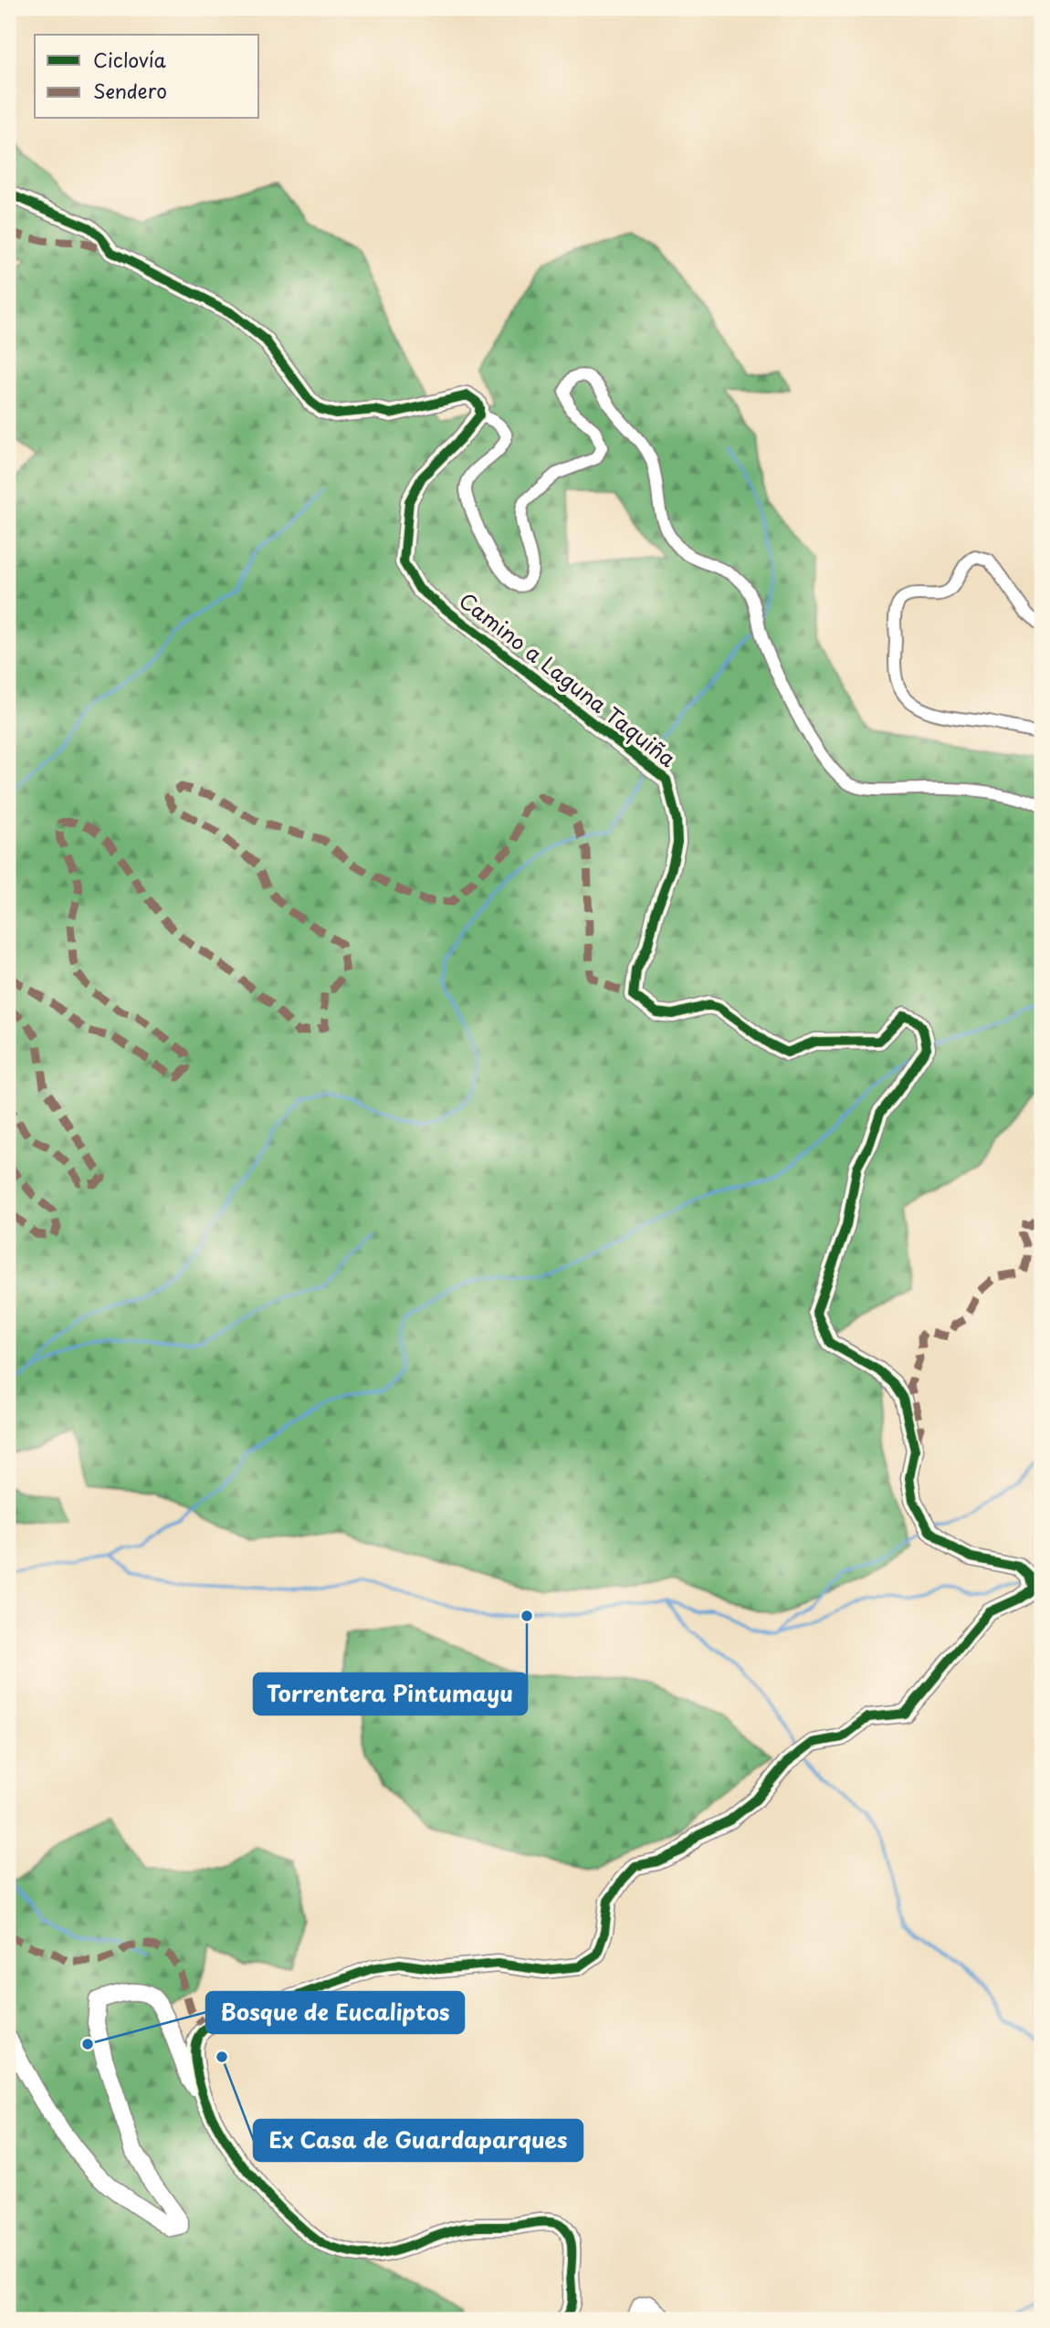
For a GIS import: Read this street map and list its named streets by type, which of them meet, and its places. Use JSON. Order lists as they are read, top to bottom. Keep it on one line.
{"streets":{"street":["Camino a Laguna Taquiña"]},"places":["Torrentera Pintumayu","Bosque de Eucaliptos","Ex Casa de Guardaparques"],"legend":["Ciclovía","Sendero"]}
